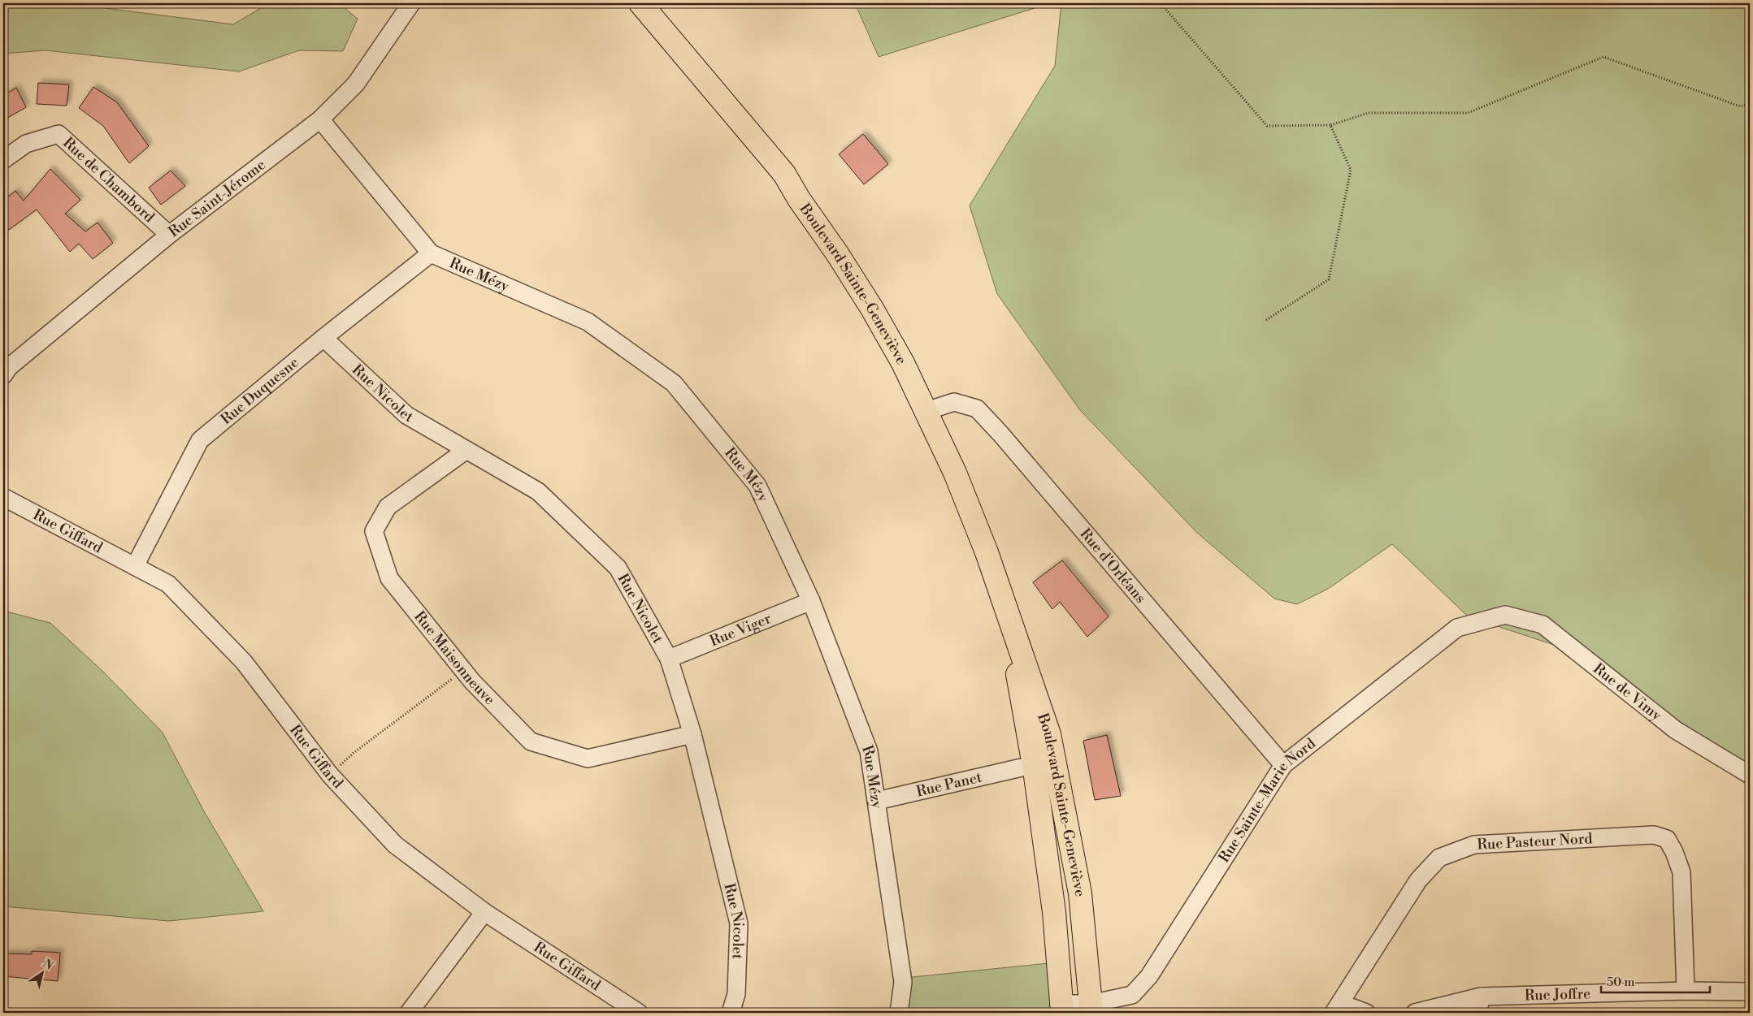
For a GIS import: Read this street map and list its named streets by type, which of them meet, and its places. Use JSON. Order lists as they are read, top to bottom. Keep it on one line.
{"streets":{"main road":["Boulevard Sainte-Geneviève"],"street":["Rue de Chambord","Rue Saint-Jérome","Rue Mézy","Rue Duquesne","Rue Nicolet","Rue Giffard","Rue d'Orléans","Rue Viger","Rue Maisonneuve","Rue de Vimy","Rue Panet","Rue Sainte-Marie Nord","Rue Pasteur Nord","Rue Joffre"]},"crossings":[["Rue de Chambord","Rue Saint-Jérome"],["Rue Saint-Jérome","Rue Mézy"],["Rue Mézy","Rue Duquesne"],["Rue Mézy","Rue Viger"],["Rue Mézy","Rue Panet"],["Boulevard Sainte-Geneviève","Rue d'Orléans"],["Boulevard Sainte-Geneviève","Rue Sainte-Marie Nord"],["Rue Duquesne","Rue Nicolet"],["Rue Duquesne","Rue Giffard"],["Rue Nicolet","Rue Viger"],["Rue Nicolet","Rue Maisonneuve"],["Rue d'Orléans","Rue Sainte-Marie Nord"],["Rue de Vimy","Rue Sainte-Marie Nord"],["Rue Pasteur Nord","Rue Joffre"]],"scale_bar":"50 m","north":"top right"}
